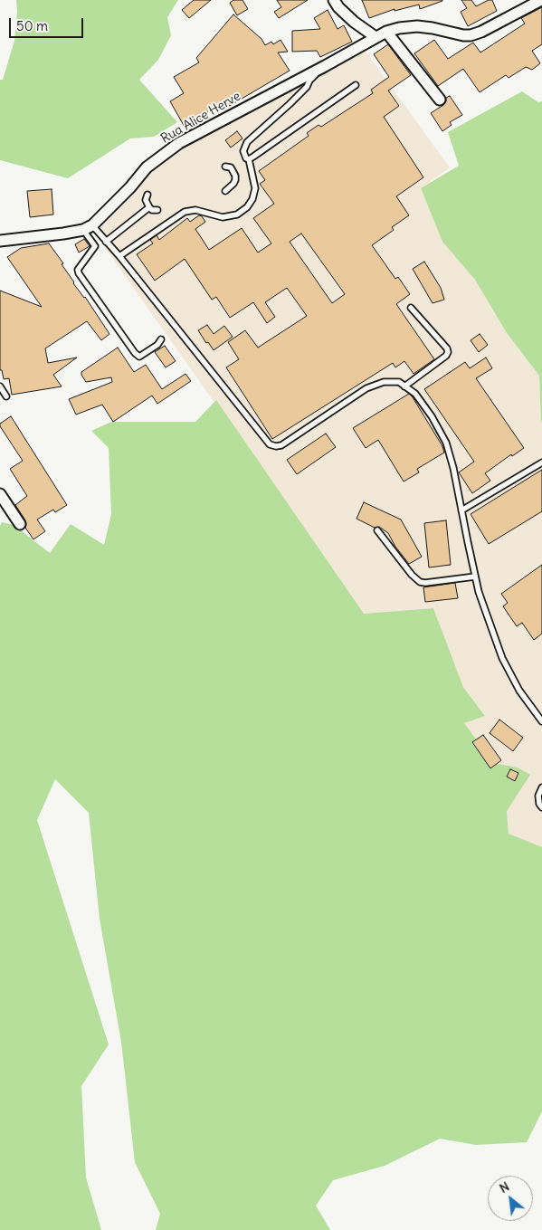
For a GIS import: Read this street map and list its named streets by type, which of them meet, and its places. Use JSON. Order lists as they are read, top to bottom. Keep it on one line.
{"streets":{"street":["Rua Alice Herve"]},"scale_bar":"50 m","north":"top left"}
